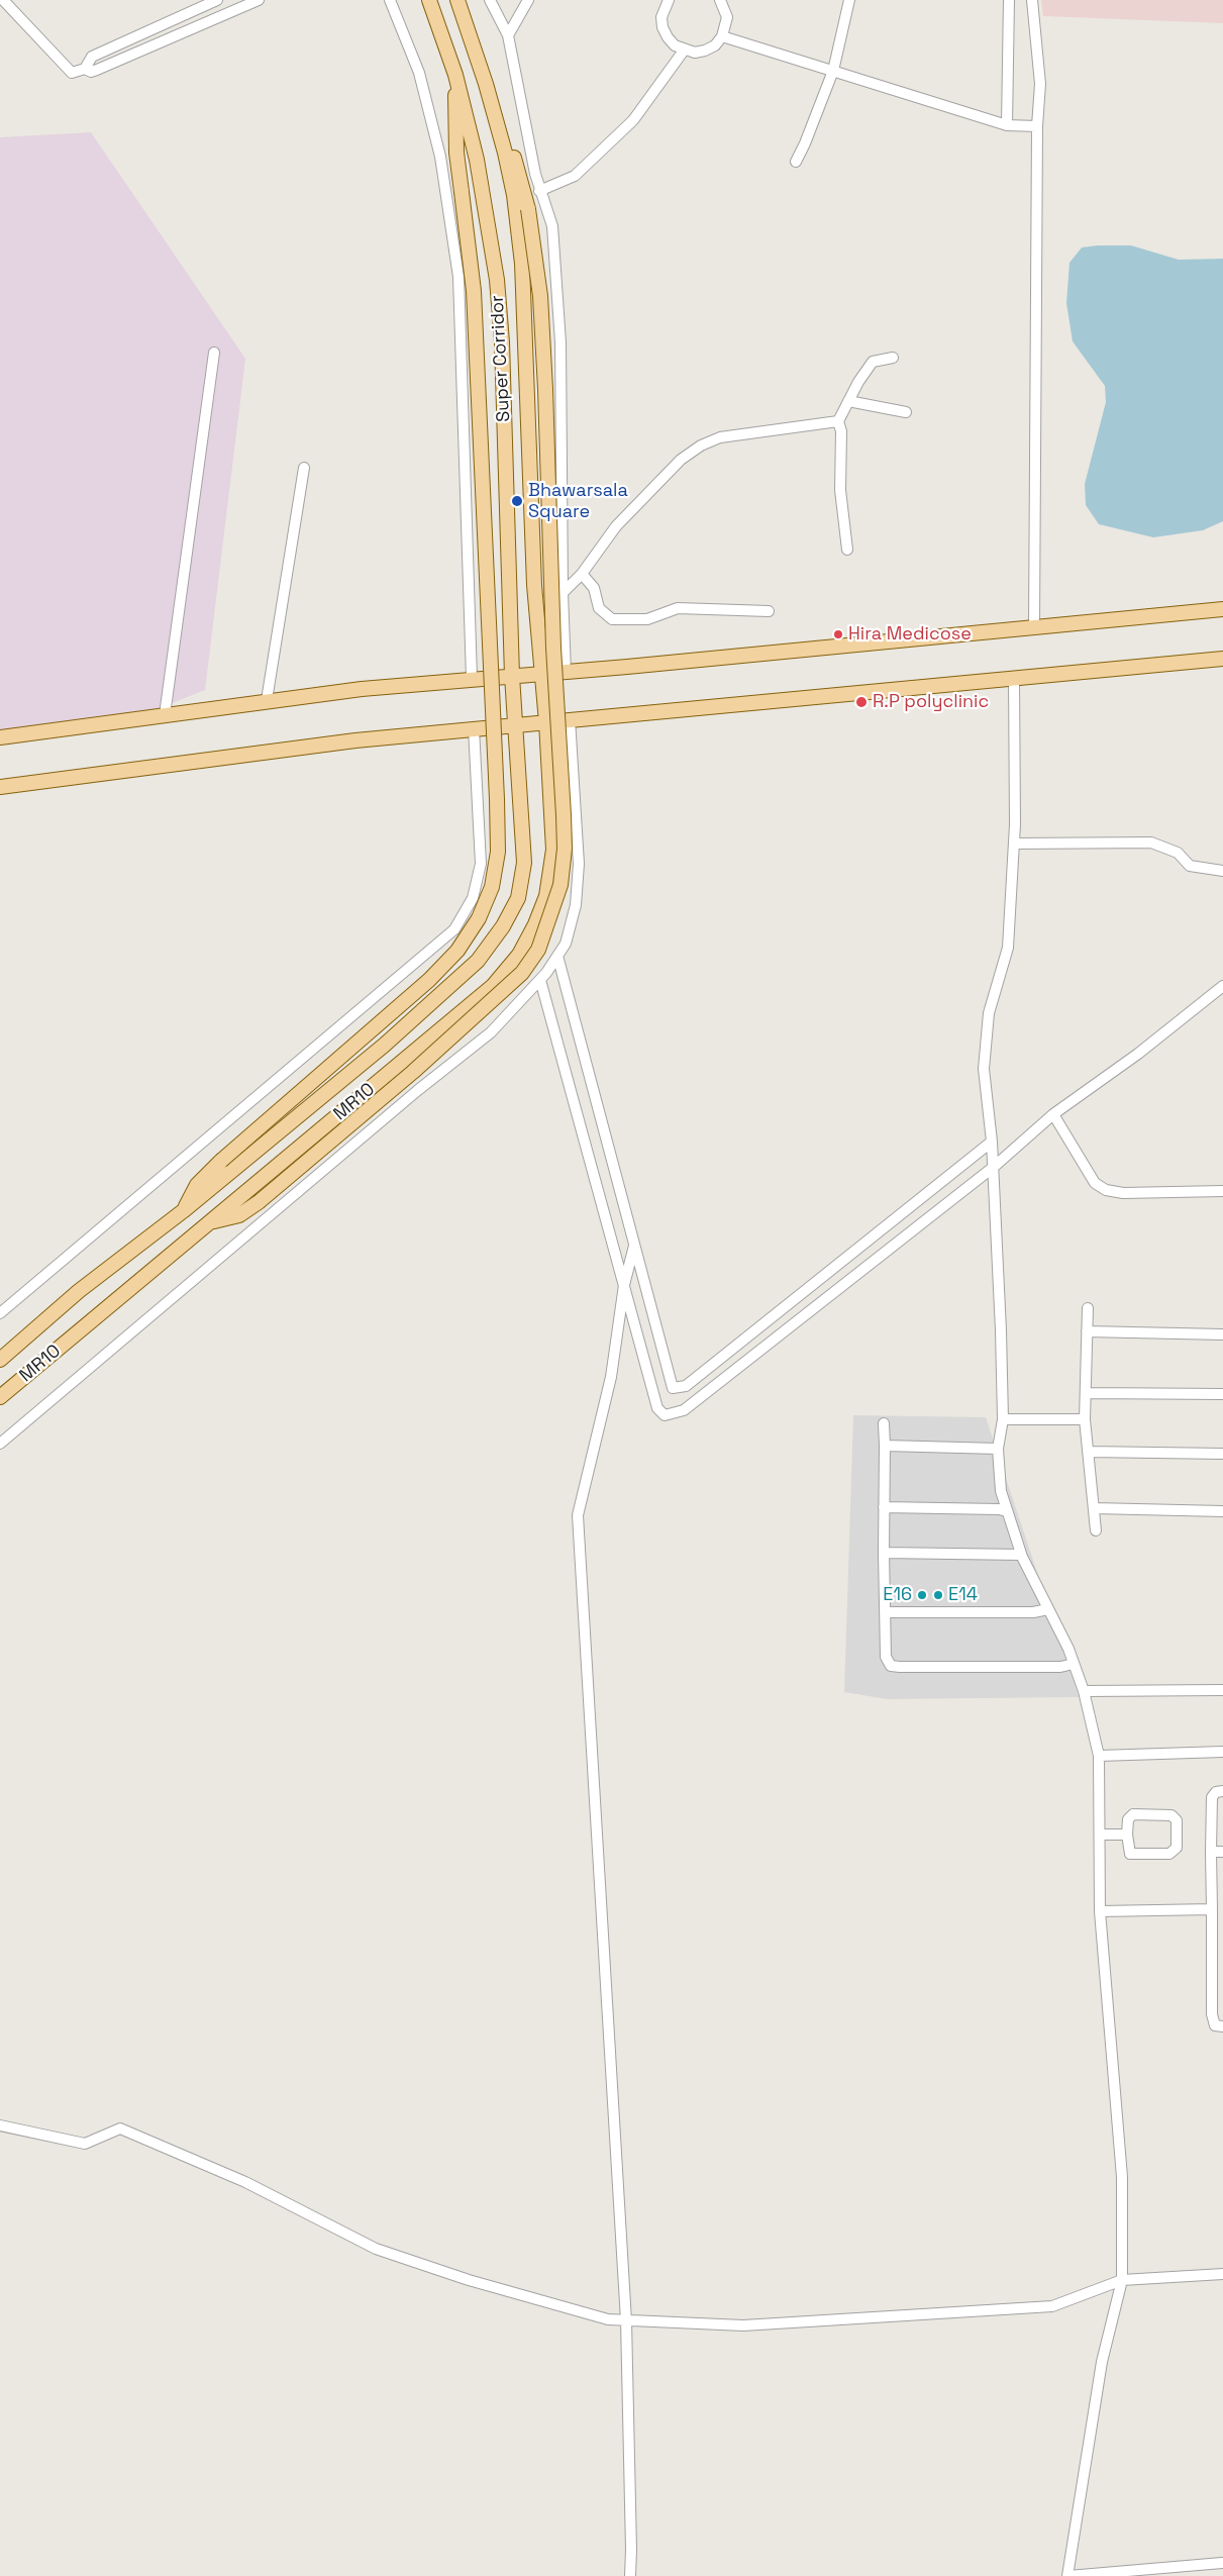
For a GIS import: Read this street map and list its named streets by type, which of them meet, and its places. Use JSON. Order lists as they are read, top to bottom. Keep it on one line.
{"streets":{"main road":["Super Corridor","MR10"]},"crossings":[["Super Corridor","MR10"]],"places":["Bhawarsala Square","Hira Medicose","R.P polyclinic","E16","E14"]}
